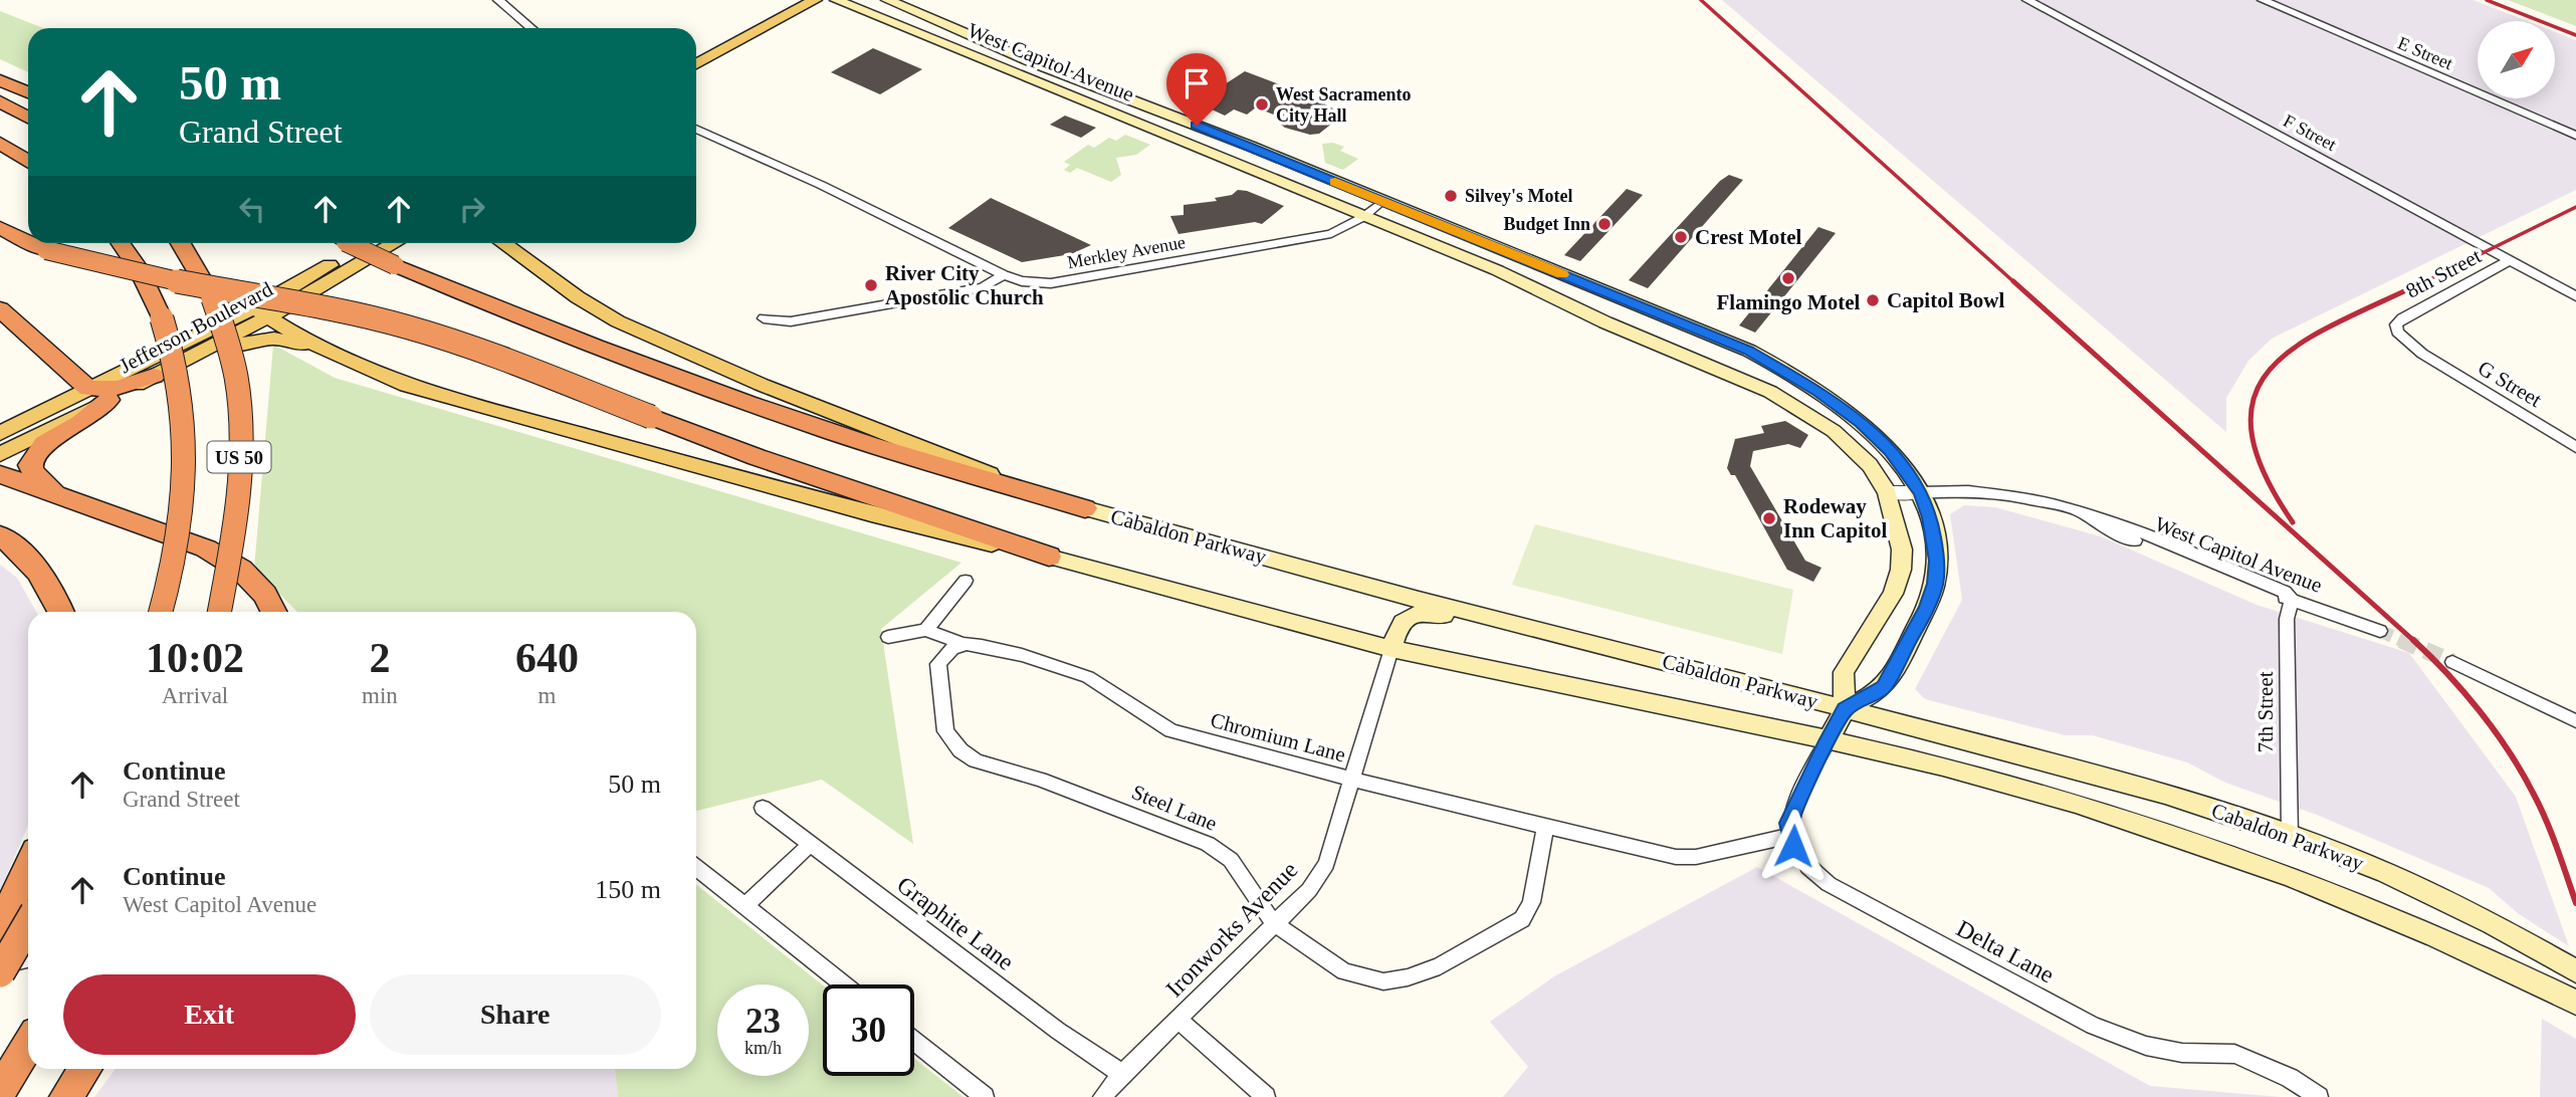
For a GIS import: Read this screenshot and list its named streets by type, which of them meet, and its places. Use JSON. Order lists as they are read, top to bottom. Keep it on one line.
{"streets":{"highway":["US 50"],"main road":["West Capitol Avenue","Jefferson Boulevard","Cabaldon Parkway"],"street":["E Street","F Street","Merkley Avenue","8th Street","G Street","7th Street","Chromium Lane","Steel Lane","Graphite Lane","Ironworks Avenue","Delta Lane"]},"crossings":[["West Capitol Avenue","Merkley Avenue"],["West Capitol Avenue","7th Street"],["F Street","8th Street"],["8th Street","G Street"],["Cabaldon Parkway","7th Street"],["Cabaldon Parkway","Ironworks Avenue"],["Chromium Lane","Steel Lane"],["Chromium Lane","Ironworks Avenue"],["Chromium Lane","Delta Lane"],["Steel Lane","Ironworks Avenue"],["Graphite Lane","Ironworks Avenue"]],"places":["West Sacramento City Hall","Silvey's Motel","Budget Inn","Crest Motel","Flamingo Motel","River City Apostolic Church","Capitol Bowl","Rodeway Inn Capitol"],"north":"top right","page":{"turn":["50 m","Grand Street"],"eta":["10:02","Arrival","2","min","640","m"],"list":[{"name":"Continue","note":"Grand Street","value":"50 m"},{"name":"Continue","note":"West Capitol Avenue","value":"150 m"}],"buttons":["Exit","Share"],"speed":"23 km/h","limit":"30"}}
